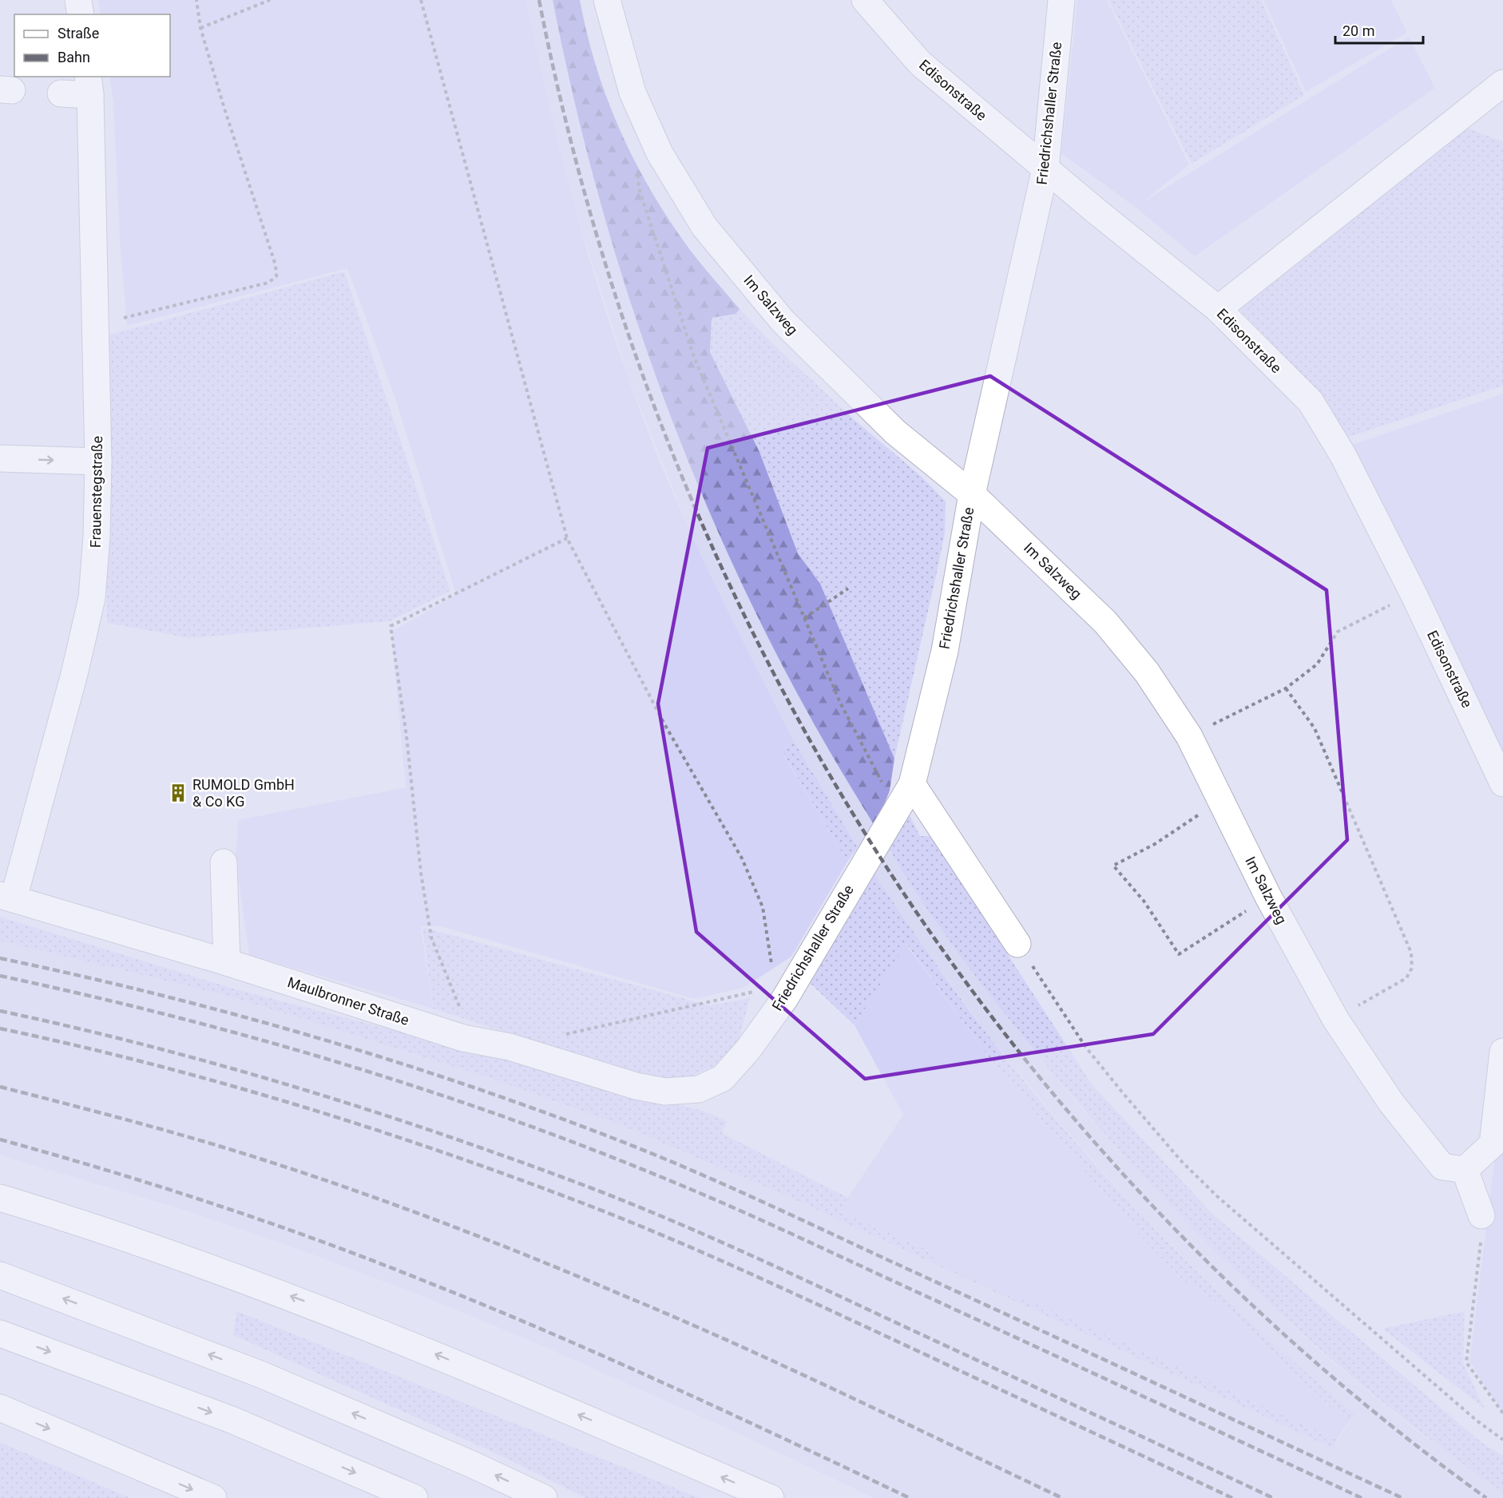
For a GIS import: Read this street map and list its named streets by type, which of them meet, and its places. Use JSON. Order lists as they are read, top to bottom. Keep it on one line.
{"streets":{"main road":["Edisonstraße","Friedrichshaller Straße","Im Salzweg","Frauenstegstraße","Maulbronner Straße"]},"crossings":[["Edisonstraße","Friedrichshaller Straße"],["Friedrichshaller Straße","Im Salzweg"],["Friedrichshaller Straße","Maulbronner Straße"],["Frauenstegstraße","Maulbronner Straße"]],"places":{"building":["RUMOLD GmbH & Co KG"]},"legend":["Straße","Bahn"],"scale_bar":"20 m"}
